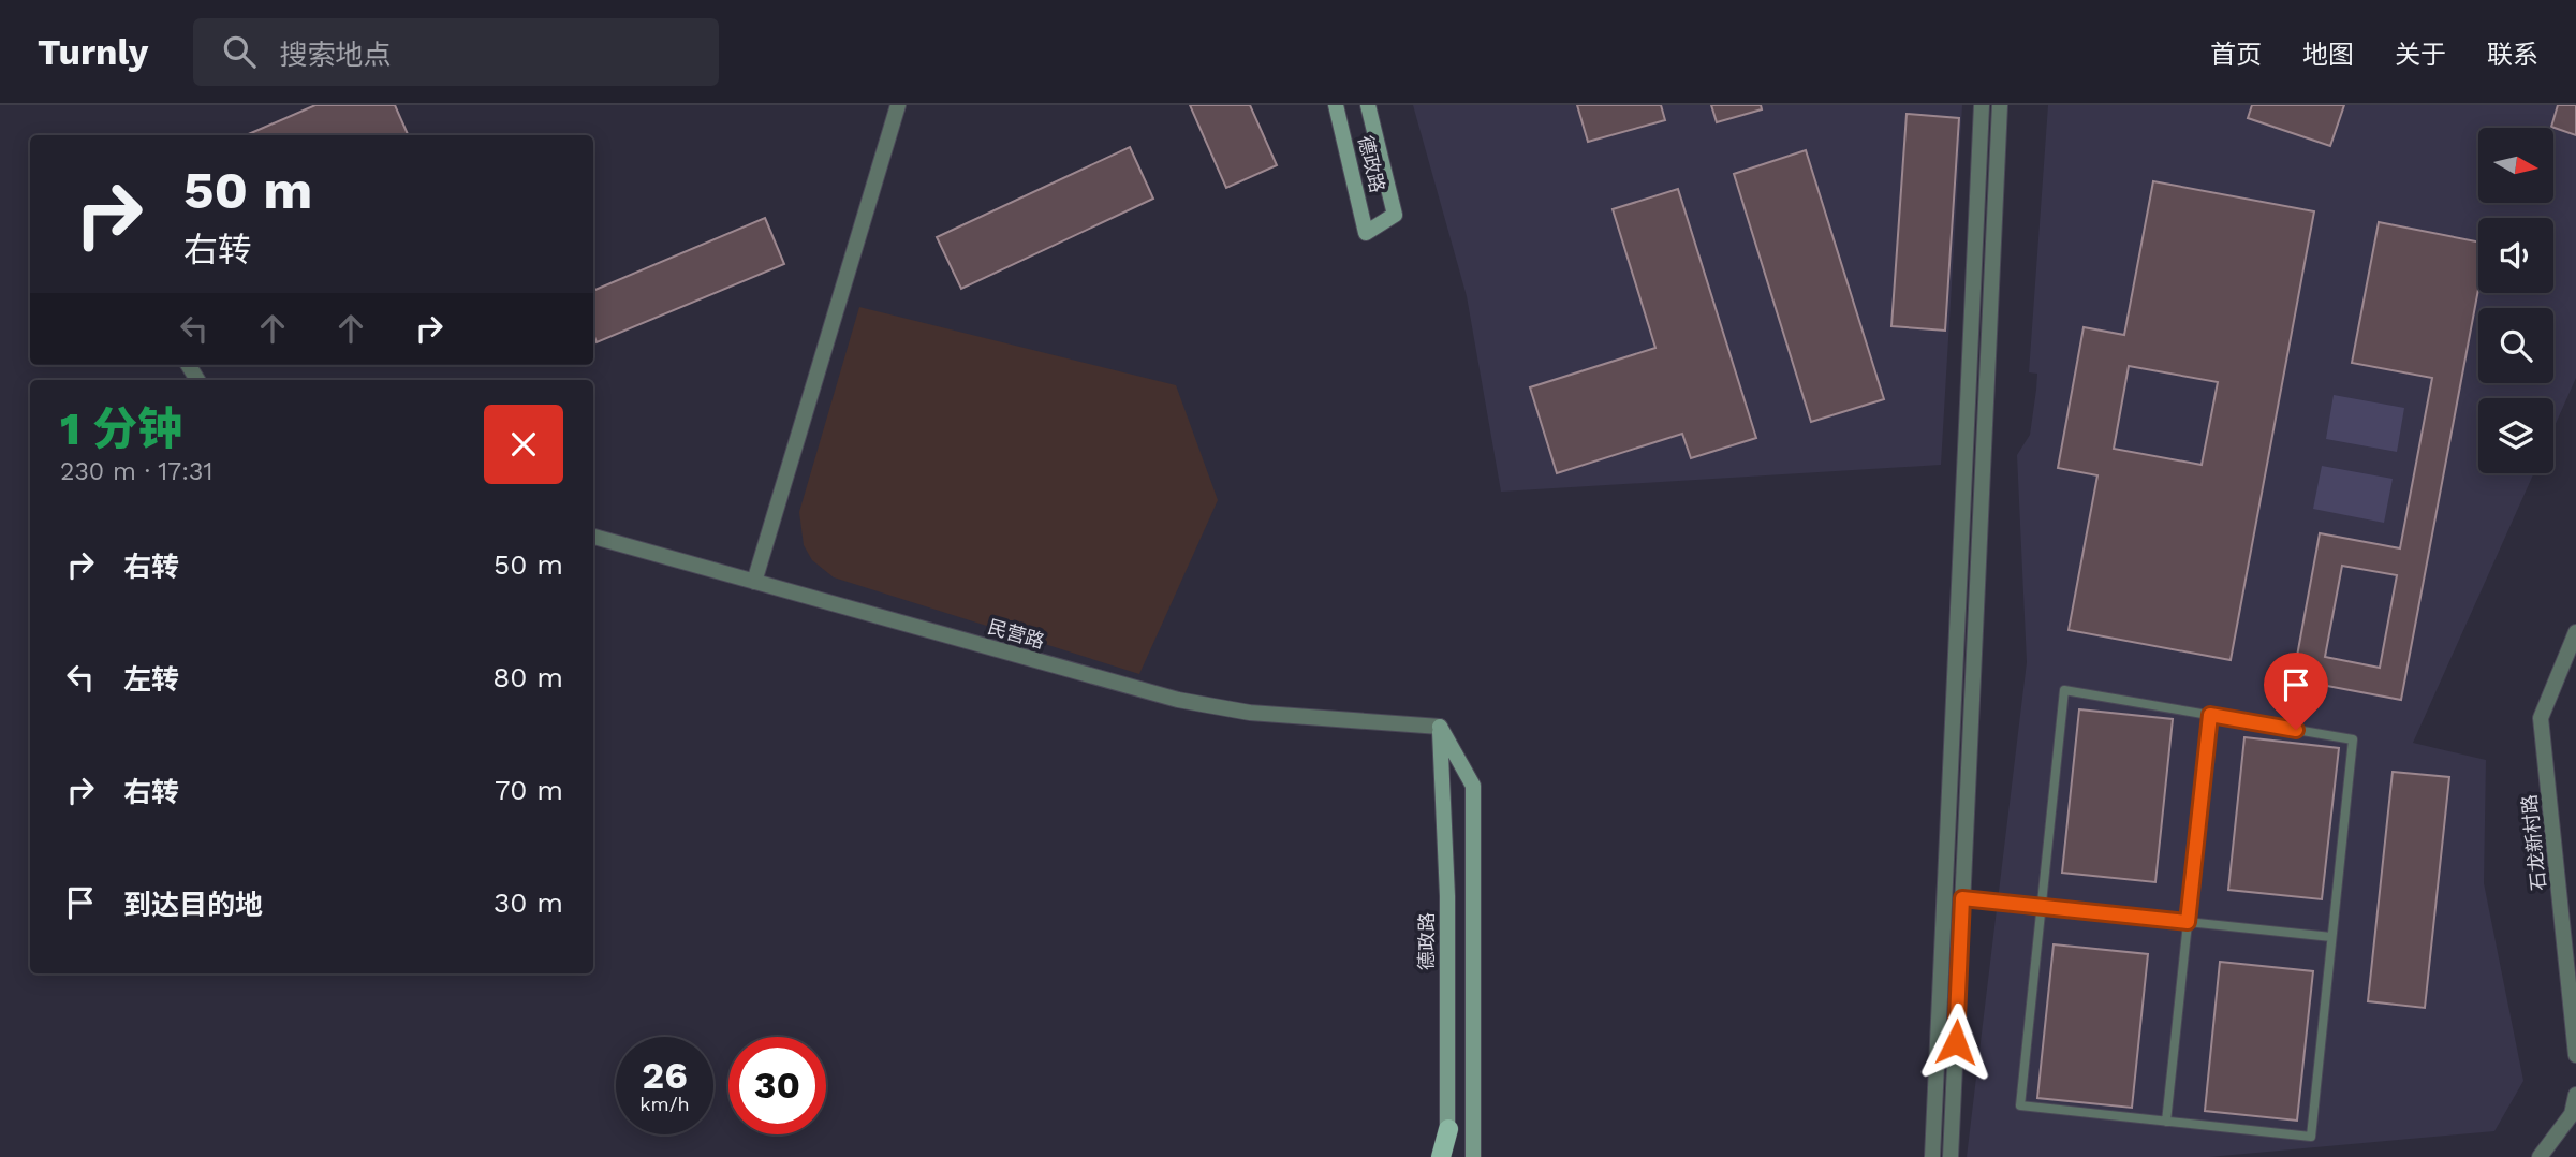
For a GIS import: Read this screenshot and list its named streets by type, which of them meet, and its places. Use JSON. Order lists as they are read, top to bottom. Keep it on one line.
{"streets":{"main road":["德政路"],"street":["民营路","石龙新村路"]},"crossings":[["德政路","民营路"]],"north":"right","page":{"header":"Turnly","search":"搜索地点","nav":["首页","地图","关于","联系"],"turn":["50 m","右转"],"heading":["1 分钟","230 m · 17:31"],"list":[{"name":"右转","value":"50 m"},{"name":"左转","value":"80 m"},{"name":"右转","value":"70 m"},{"name":"到达目的地","value":"30 m"}],"speed":"26 km/h","limit":"30"}}
